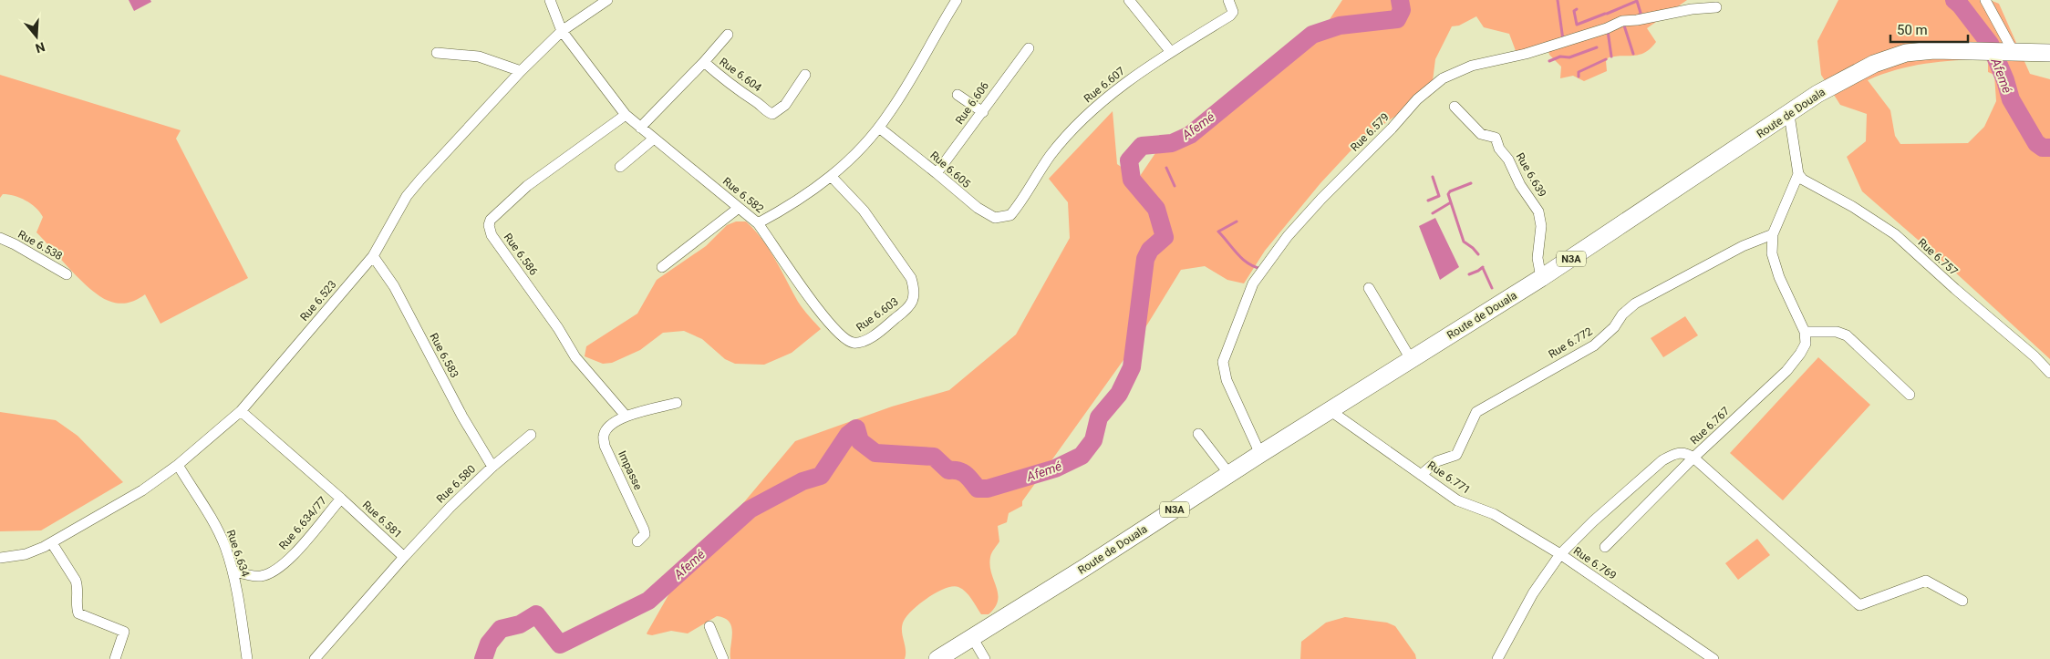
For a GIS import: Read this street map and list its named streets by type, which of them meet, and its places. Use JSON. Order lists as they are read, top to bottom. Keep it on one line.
{"streets":{"highway":["Route de Douala","N3A"],"street":["Rue 6.604","Rue 6.607","Rue 6.606","Rue 6.579","Rue 6.605","Rue 6.639","Rue 6.582","Rue 6.538","Rue 6.586","Rue 6.757","Rue 6.523","Rue 6.603","Rue 6.772","Rue 6.583","Rue 6.767","Impasse","Rue 6.771","Rue 6.580","Rue 6.581","Rue 6.634/77","Rue 6.634","Rue 6.769"]},"crossings":[["Rue 6.604","Rue 6.582"],["Rue 6.607","Rue 6.605"],["Rue 6.606","Rue 6.605"],["Route de Douala","Rue 6.579"],["Route de Douala","Rue 6.639"],["Route de Douala","Rue 6.771"],["Rue 6.605","Rue 6.582"],["Rue 6.582","Rue 6.586"],["Rue 6.582","Rue 6.523"],["Rue 6.582","Rue 6.603"],["Rue 6.586","Impasse"],["Rue 6.523","Rue 6.583"],["Rue 6.523","Rue 6.581"],["Rue 6.523","Rue 6.634"],["Rue 6.772","Rue 6.771"],["Rue 6.583","Rue 6.580"],["Rue 6.767","Rue 6.769"],["Rue 6.771","Rue 6.769"],["Rue 6.580","Rue 6.581"],["Rue 6.581","Rue 6.634/77"],["Rue 6.634/77","Rue 6.634"]],"water":["Afemé"],"scale_bar":"50 m","north":"bottom"}
